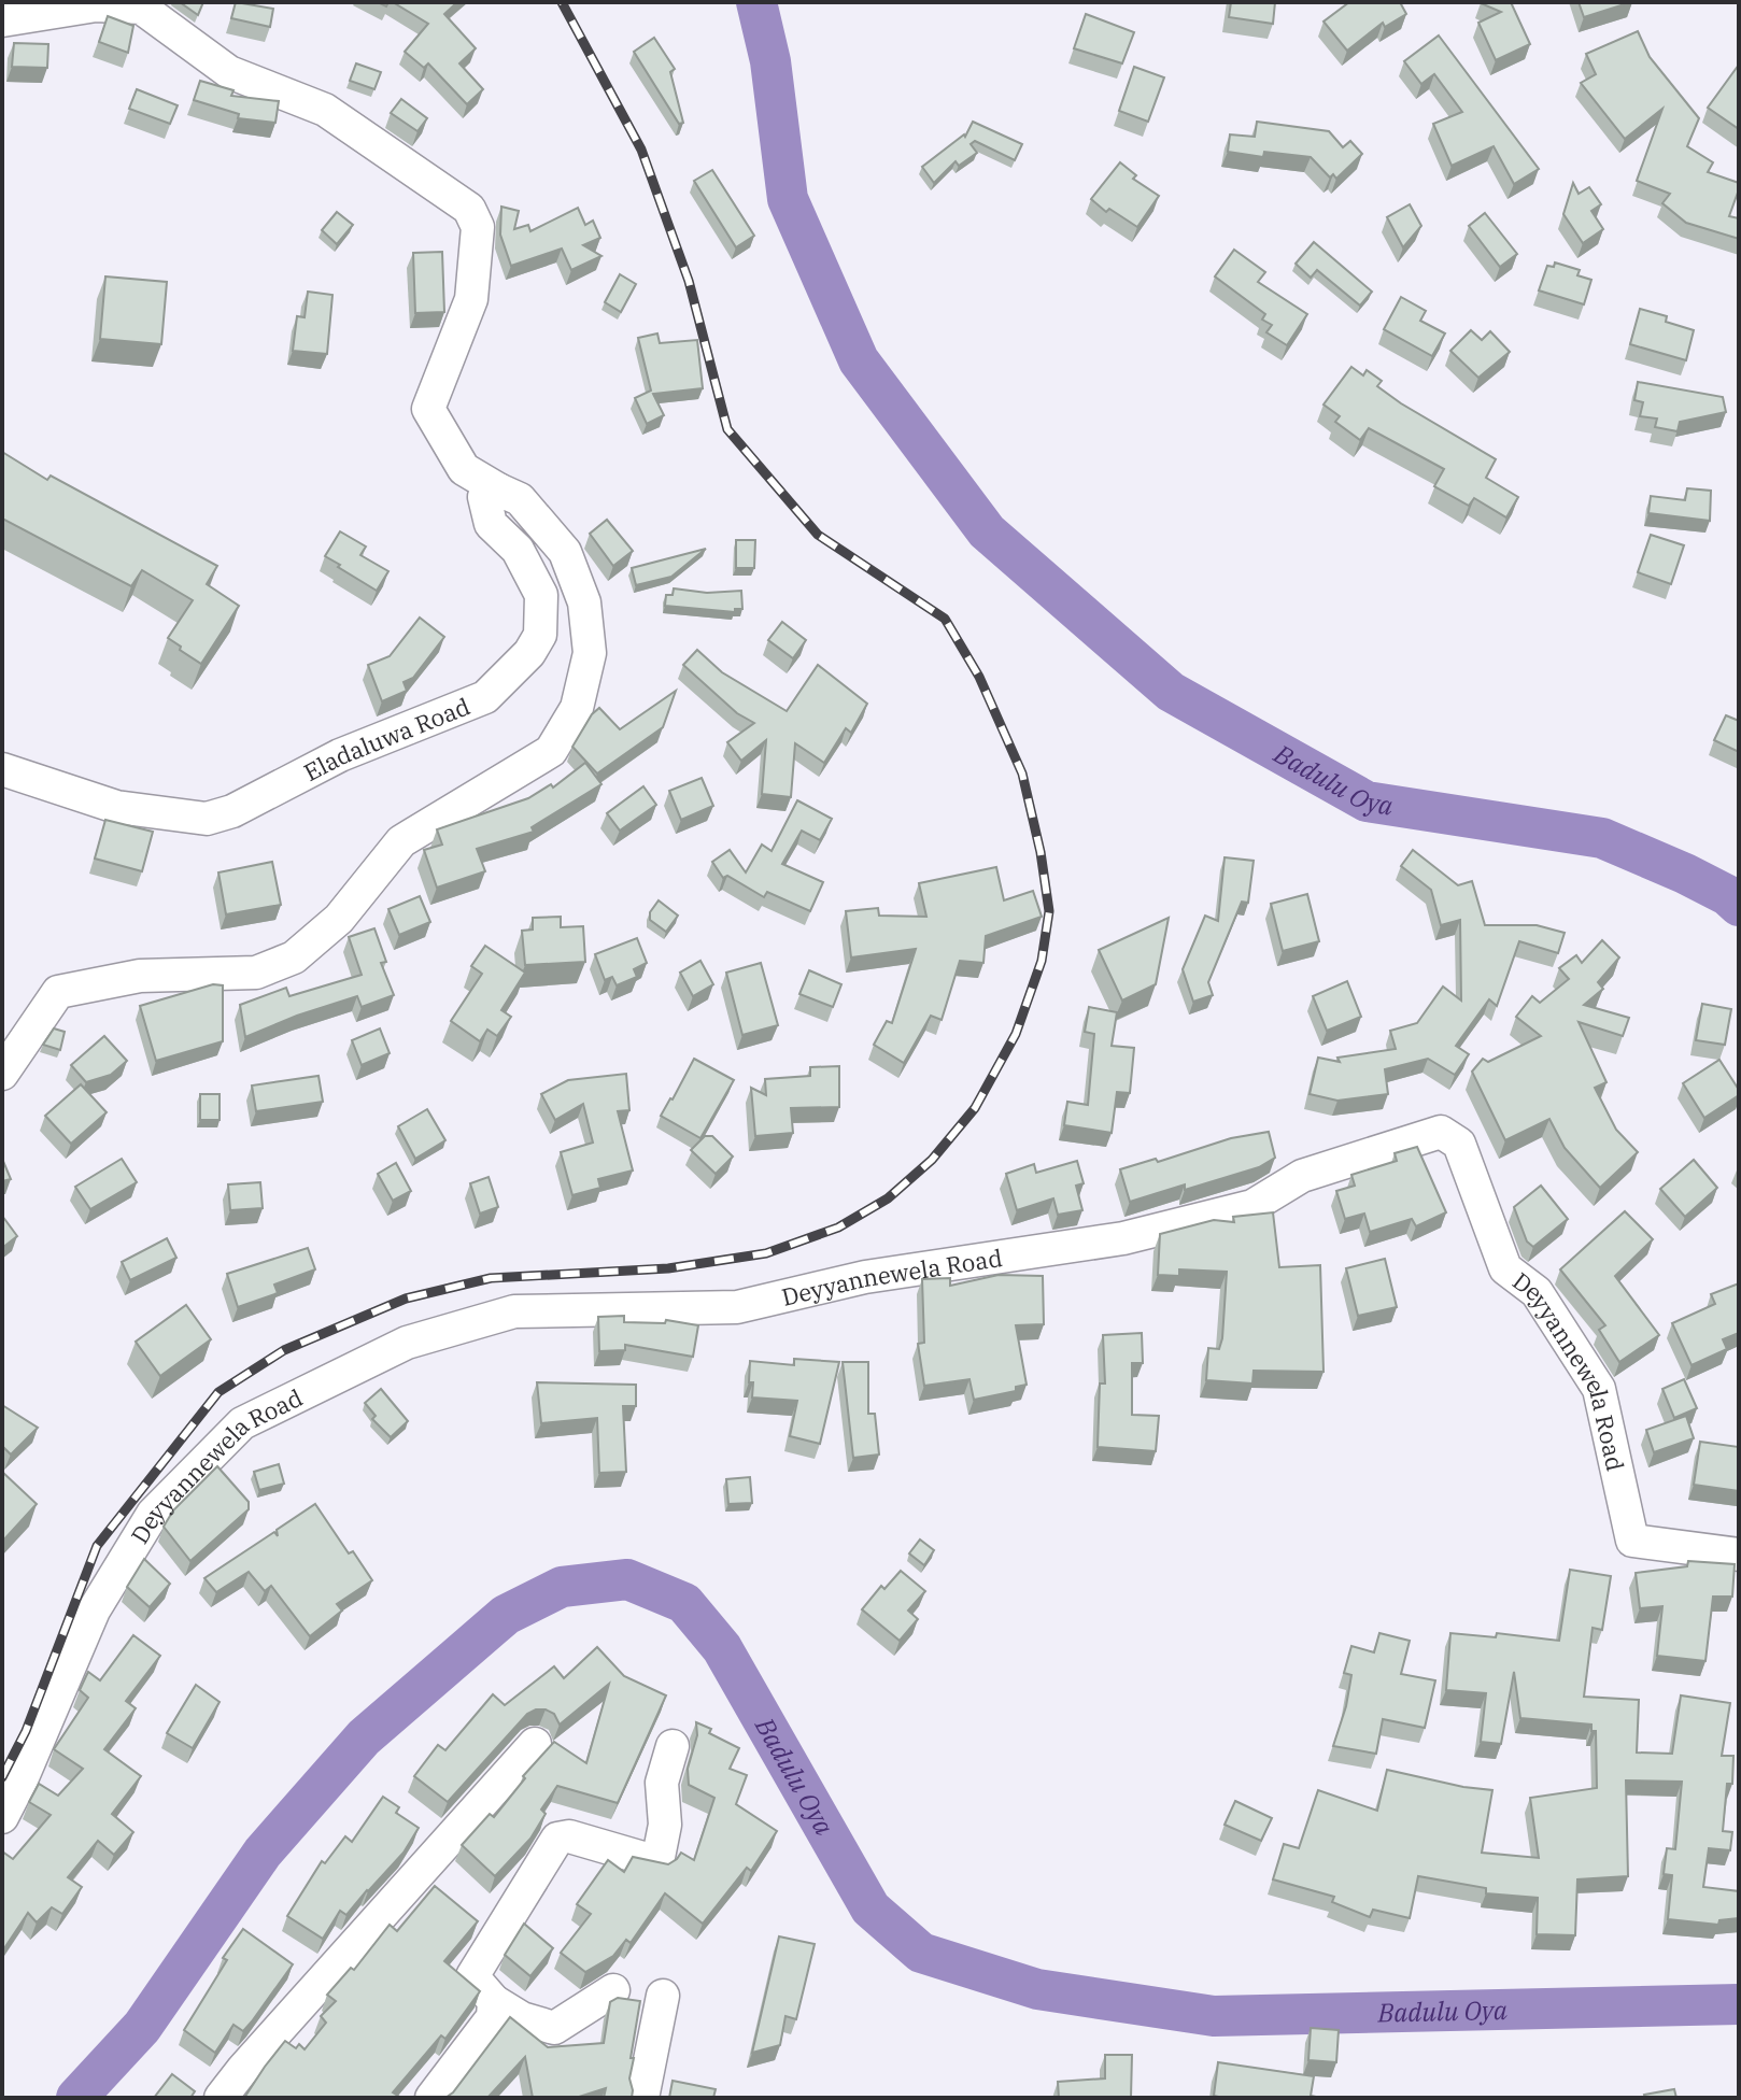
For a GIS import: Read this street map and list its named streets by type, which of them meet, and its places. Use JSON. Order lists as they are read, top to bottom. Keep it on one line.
{"streets":{"street":["Eladaluwa Road","Deyyannewela Road"]},"water":["Badulu Oya"]}
